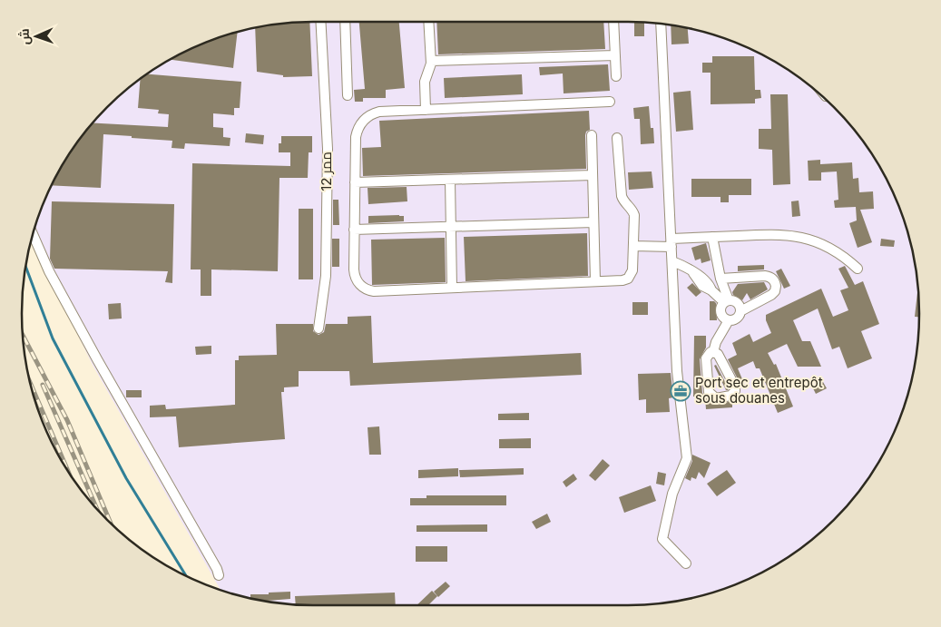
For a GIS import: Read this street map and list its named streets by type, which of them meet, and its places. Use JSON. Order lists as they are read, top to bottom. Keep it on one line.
{"streets":{"street":["ممر 12"]},"places":{"office":["Port sec et entrepôt sous douanes"]},"north":"left"}
